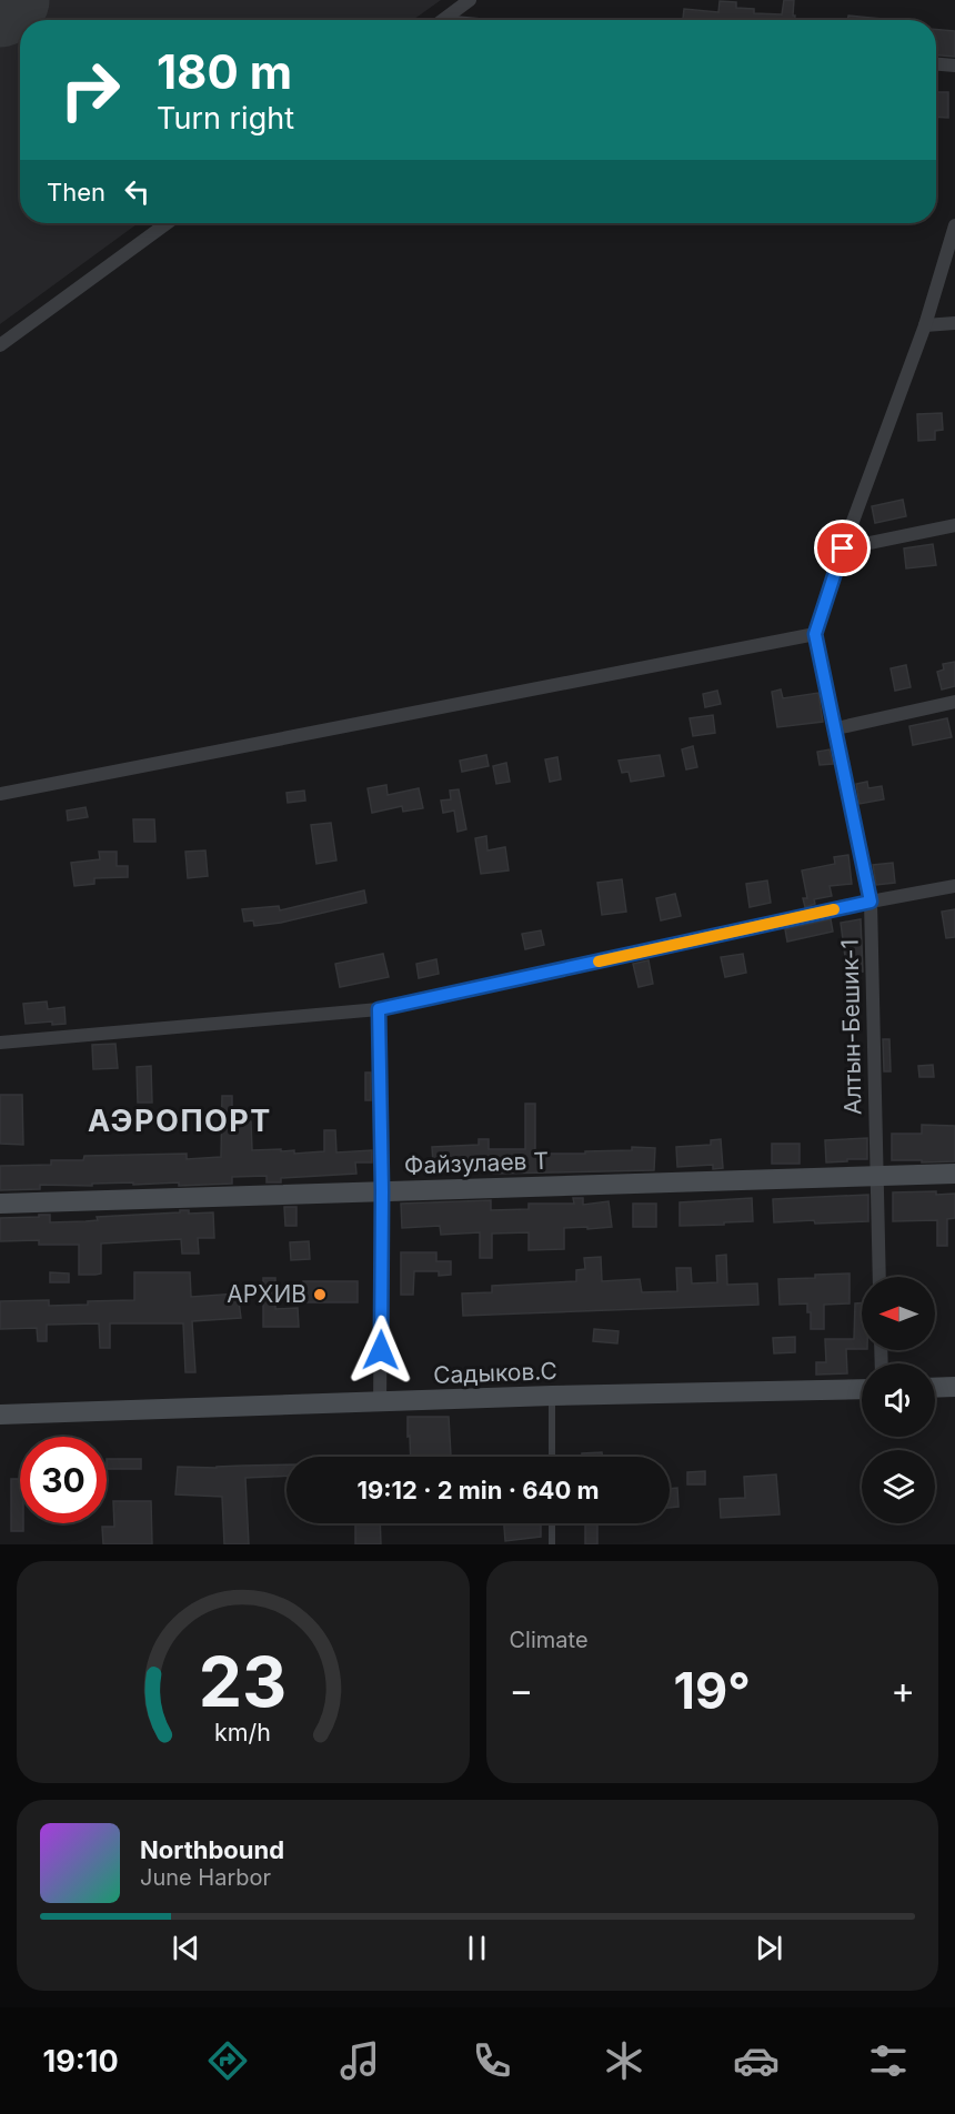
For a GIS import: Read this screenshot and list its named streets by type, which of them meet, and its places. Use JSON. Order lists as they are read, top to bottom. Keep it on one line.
{"streets":{"street":["Алтын-Бешик-1","Файзулаев Т","Садыков.С"]},"crossings":[["Алтын-Бешик-1","Файзулаев Т"]],"districts":["АЭРОПОРТ"],"places":["АРХИВ"],"north":"left","page":{"turn":["180 m","Turn right"],"then":"Then","limit":"30","trip":"19:12 · 2 min · 640 m","tile":"Climate","heat":["−","19°","+"],"song":["Northbound","June Harbor"],"tabs":"19:10","gauge":["23","km/h"]}}
